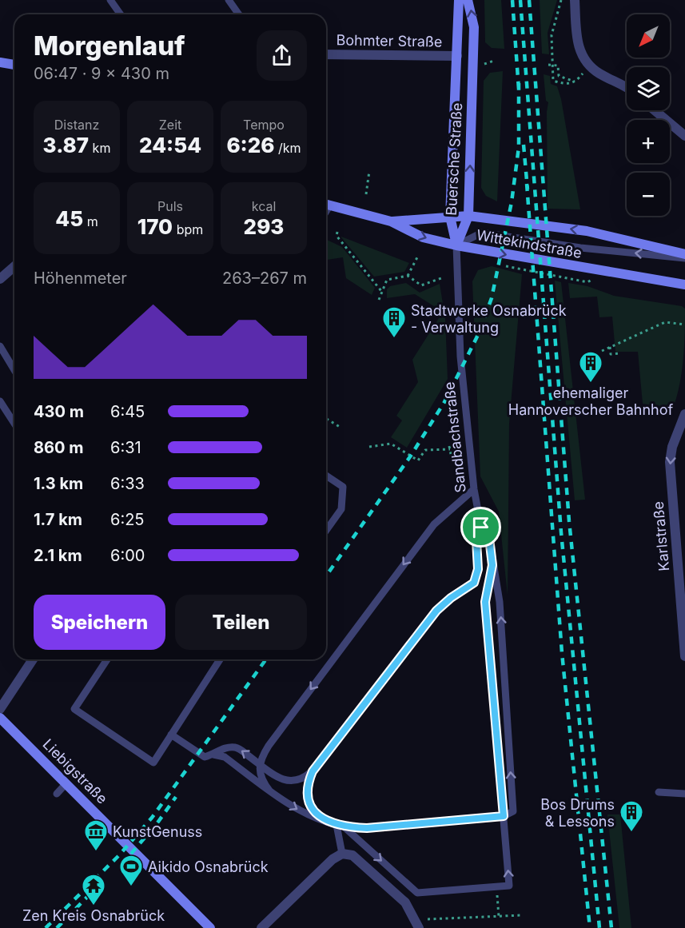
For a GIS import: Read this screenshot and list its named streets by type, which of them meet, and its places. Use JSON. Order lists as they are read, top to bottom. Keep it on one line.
{"streets":{"main road":["Buersche Straße","Wittekindstraße","Liebigstraße"],"street":["Bohmter Straße","Karlstraße"],"lane":["Sandbachstraße"]},"crossings":[["Bohmter Straße","Buersche Straße"],["Buersche Straße","Wittekindstraße"],["Buersche Straße","Sandbachstraße"],["Wittekindstraße","Sandbachstraße"]],"one_way":["Karlstraße"],"places":{"building":["Stadtwerke Osnabrück - Verwaltung","ehemaliger Hannoverscher Bahnhof","Bos Drums & Lessons"],"museum":["KunstGenuss"],"sports":["Aikido Osnabrück"],"temple":["Zen Kreis Osnabrück"]},"north":"bottom left","page":{"map_buttons":["+","−"],"heading":["Morgenlauf","06:47 · 9 × 430 m"],"stats":[["Distanz","3.87 km"],["Zeit","24:54"],["Tempo","6:26 /km"],["45 m"],["Puls","170 bpm"],["kcal","293"]],"chart":["Höhenmeter","263–267 m"],"list":[{"name":"430 m","note":"6:45"},{"name":"860 m","note":"6:31"},{"name":"1.3 km","note":"6:33"},{"name":"1.7 km","note":"6:25"},{"name":"2.1 km","note":"6:00"}],"buttons":["Speichern","Teilen"]}}
